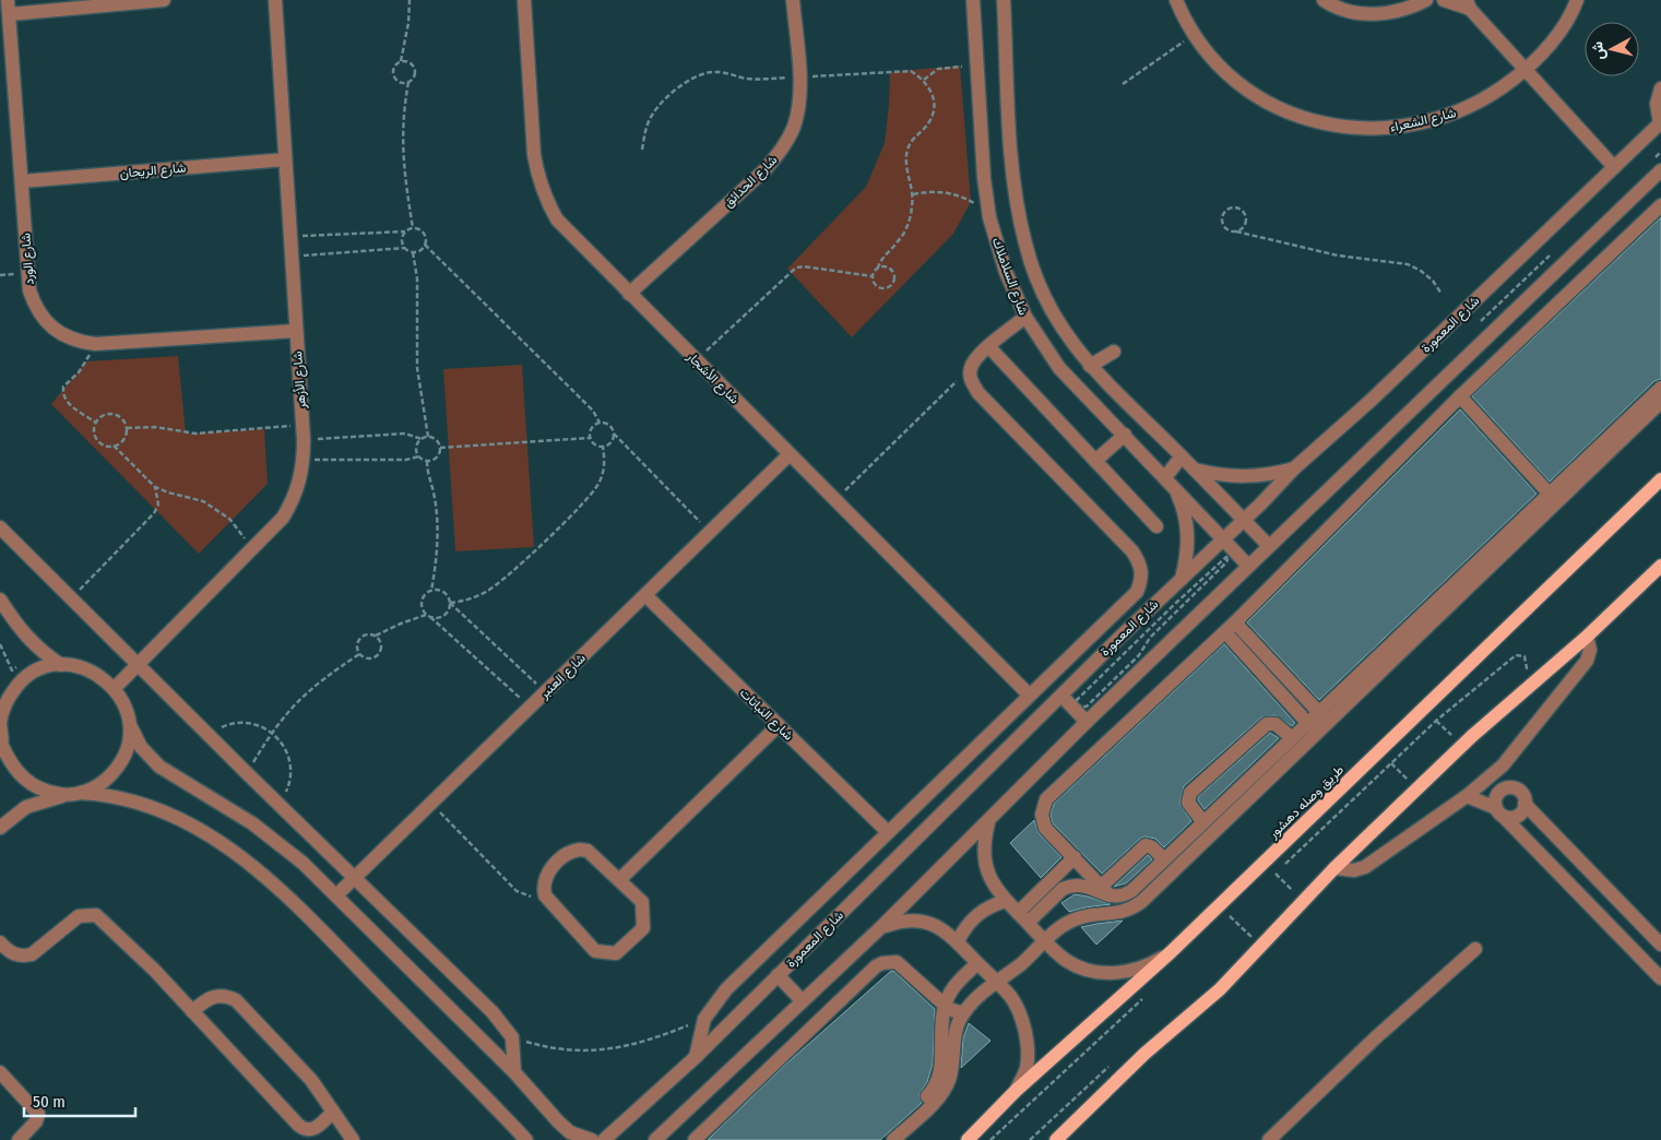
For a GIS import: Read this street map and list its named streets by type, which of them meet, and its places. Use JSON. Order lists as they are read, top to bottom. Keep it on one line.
{"streets":{"main road":["طريق وصله دهشور"],"street":["شارع الشعراء","شارع الريحان","شارع الحدائق","شارع الورد","شارع السلاملاك","شارع المعمورة","شارع الأشجار","شارع الأزهر","شارع العنبر","شارع النباتات"]},"crossings":[["شارع الريحان","شارع الورد"],["شارع الريحان","شارع الأزهر"],["شارع الحدائق","شارع الأشجار"],["شارع الورد","شارع الأزهر"],["شارع السلاملاك","شارع المعمورة"],["شارع الأشجار","شارع العنبر"],["شارع العنبر","شارع النباتات"]],"scale_bar":"50 m","north":"left"}
